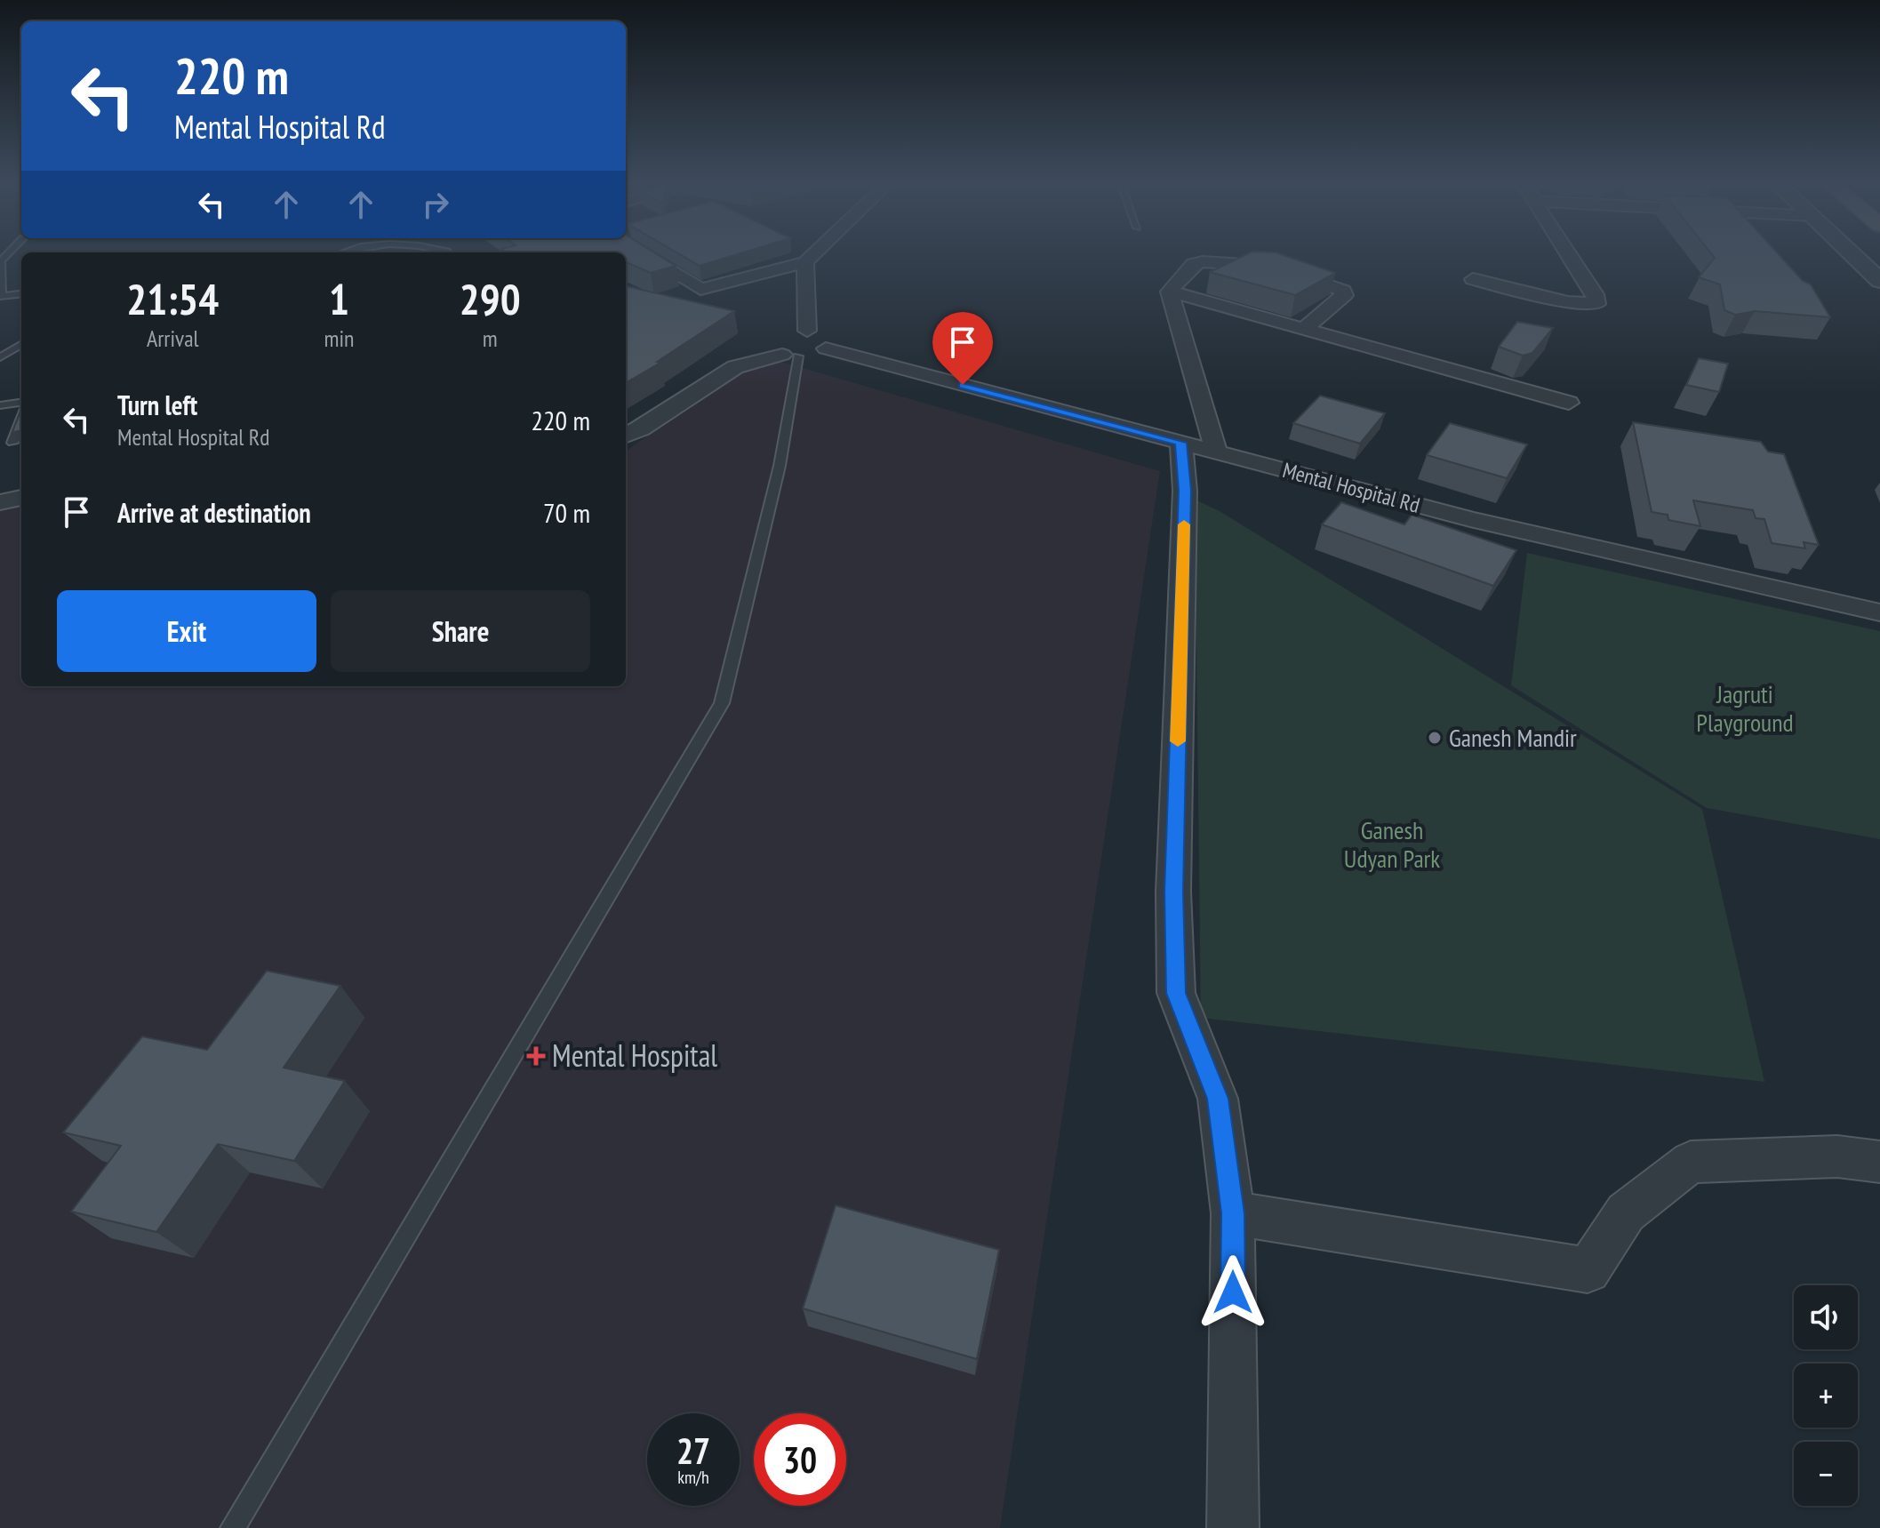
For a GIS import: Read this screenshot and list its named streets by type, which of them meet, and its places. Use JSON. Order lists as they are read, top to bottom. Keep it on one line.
{"streets":{"street":["Mental Hospital Rd"]},"parks":["Jagruti Playground","Ganesh Udyan Park"],"places":{"other":["Ganesh Mandir"],"health":["Mental Hospital"]},"page":{"turn":["220 m","Mental Hospital Rd"],"eta":["21:54","Arrival","1","min","290","m"],"list":[{"name":"Turn left","note":"Mental Hospital Rd","value":"220 m"},{"name":"Arrive at destination","value":"70 m"}],"buttons":["Exit","Share"],"map_buttons":["+","−"],"speed":"27 km/h","limit":"30"}}
